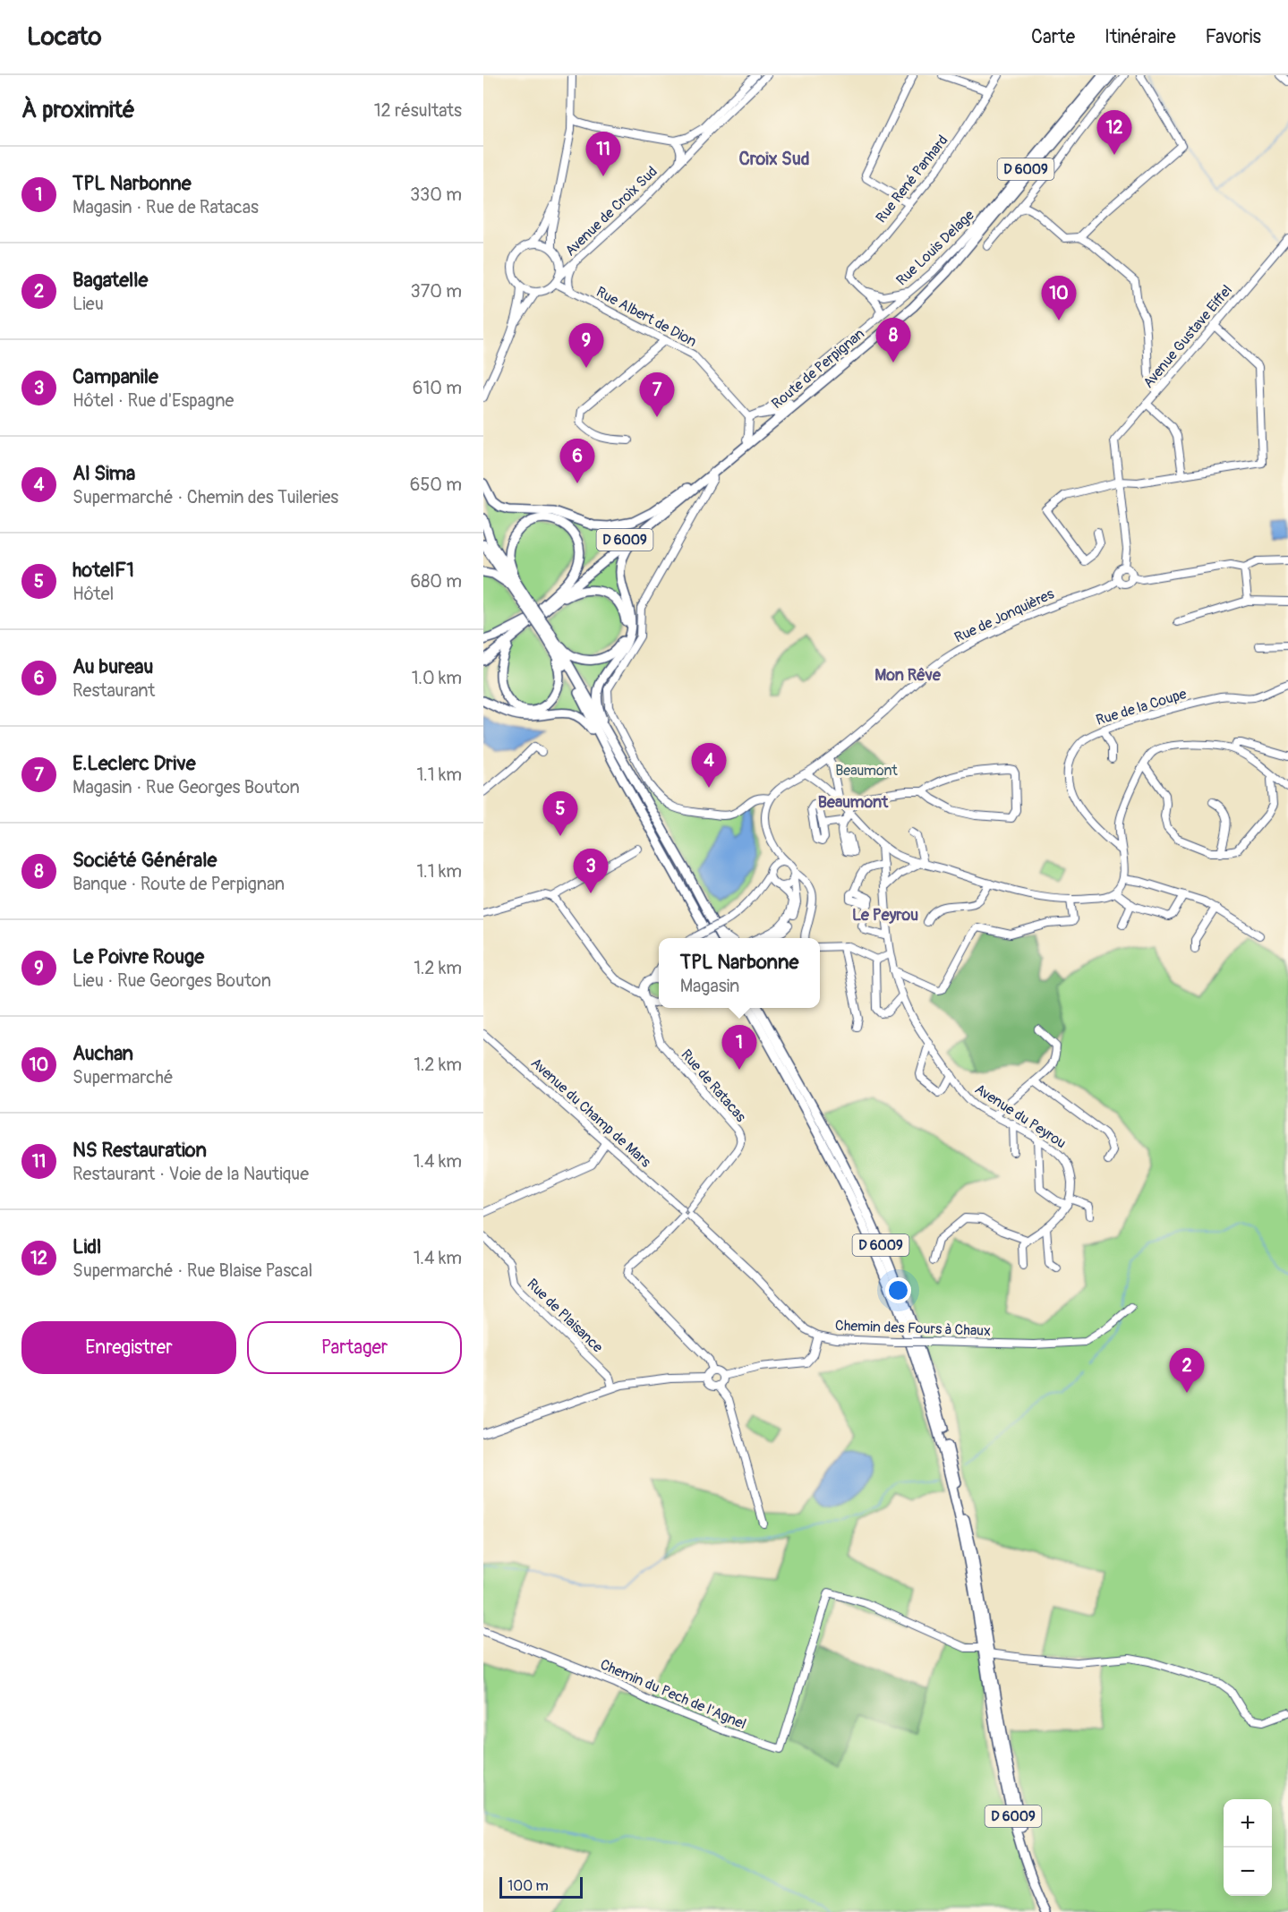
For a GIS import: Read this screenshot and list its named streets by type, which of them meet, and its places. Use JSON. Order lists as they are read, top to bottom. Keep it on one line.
{"streets":{"main road":["D 6009","Route de Perpignan"],"street":["Rue René Panhard","Avenue de Croix Sud","Rue Louis Delage","Rue Albert de Dion","Avenue Gustave Eiffel","Rue de Jonquières","Rue de la Coupe","Rue de Ratacas","Avenue du Champ de Mars","Avenue du Peyrou","Rue de Plaisance","Chemin des Fours à Chaux","Chemin du Pech de l'Agnel"]},"crossings":[["D 6009","Route de Perpignan"],["D 6009","Chemin du Pech de l'Agnel"],["Rue René Panhard","Rue Louis Delage"],["Avenue de Croix Sud","Rue Albert de Dion"],["Rue Louis Delage","Rue Albert de Dion"],["Rue Louis Delage","Route de Perpignan"],["Rue de Ratacas","Avenue du Champ de Mars"],["Rue de Ratacas","Chemin des Fours à Chaux"],["Avenue du Champ de Mars","Chemin des Fours à Chaux"]],"districts":["Croix Sud","Mon Rêve","Beaumont","Le Peyrou"],"parks":["Beaumont"],"scale_bar":"100 m","page":{"header":"Locato","nav":["Carte","Itinéraire","Favoris"],"heading":["À proximité","12 résultats"],"pins":["12","11","10","8","9","7","6","4","5","3","1","2"],"list":[{"mark":"1","name":"TPL Narbonne","note":"Magasin · Rue de Ratacas","value":"330 m"},{"mark":"2","name":"Bagatelle","note":"Lieu","value":"370 m"},{"mark":"3","name":"Campanile","note":"Hôtel · Rue d'Espagne","value":"610 m"},{"mark":"4","name":"Al Sima","note":"Supermarché · Chemin des Tuileries","value":"650 m"},{"mark":"5","name":"hotelF1","note":"Hôtel","value":"680 m"},{"mark":"6","name":"Au bureau","note":"Restaurant","value":"1.0 km"},{"mark":"7","name":"E.Leclerc Drive","note":"Magasin · Rue Georges Bouton","value":"1.1 km"},{"mark":"8","name":"Société Générale","note":"Banque · Route de Perpignan","value":"1.1 km"},{"mark":"9","name":"Le Poivre Rouge","note":"Lieu · Rue Georges Bouton","value":"1.2 km"},{"mark":"10","name":"Auchan","note":"Supermarché","value":"1.2 km"},{"mark":"11","name":"NS Restauration","note":"Restaurant · Voie de la Nautique","value":"1.4 km"},{"mark":"12","name":"Lidl","note":"Supermarché · Rue Blaise Pascal","value":"1.4 km"}],"popup":["TPL Narbonne","Magasin"],"buttons":["Enregistrer","Partager"],"map_buttons":["+","−"],"scale":"100 m"}}
